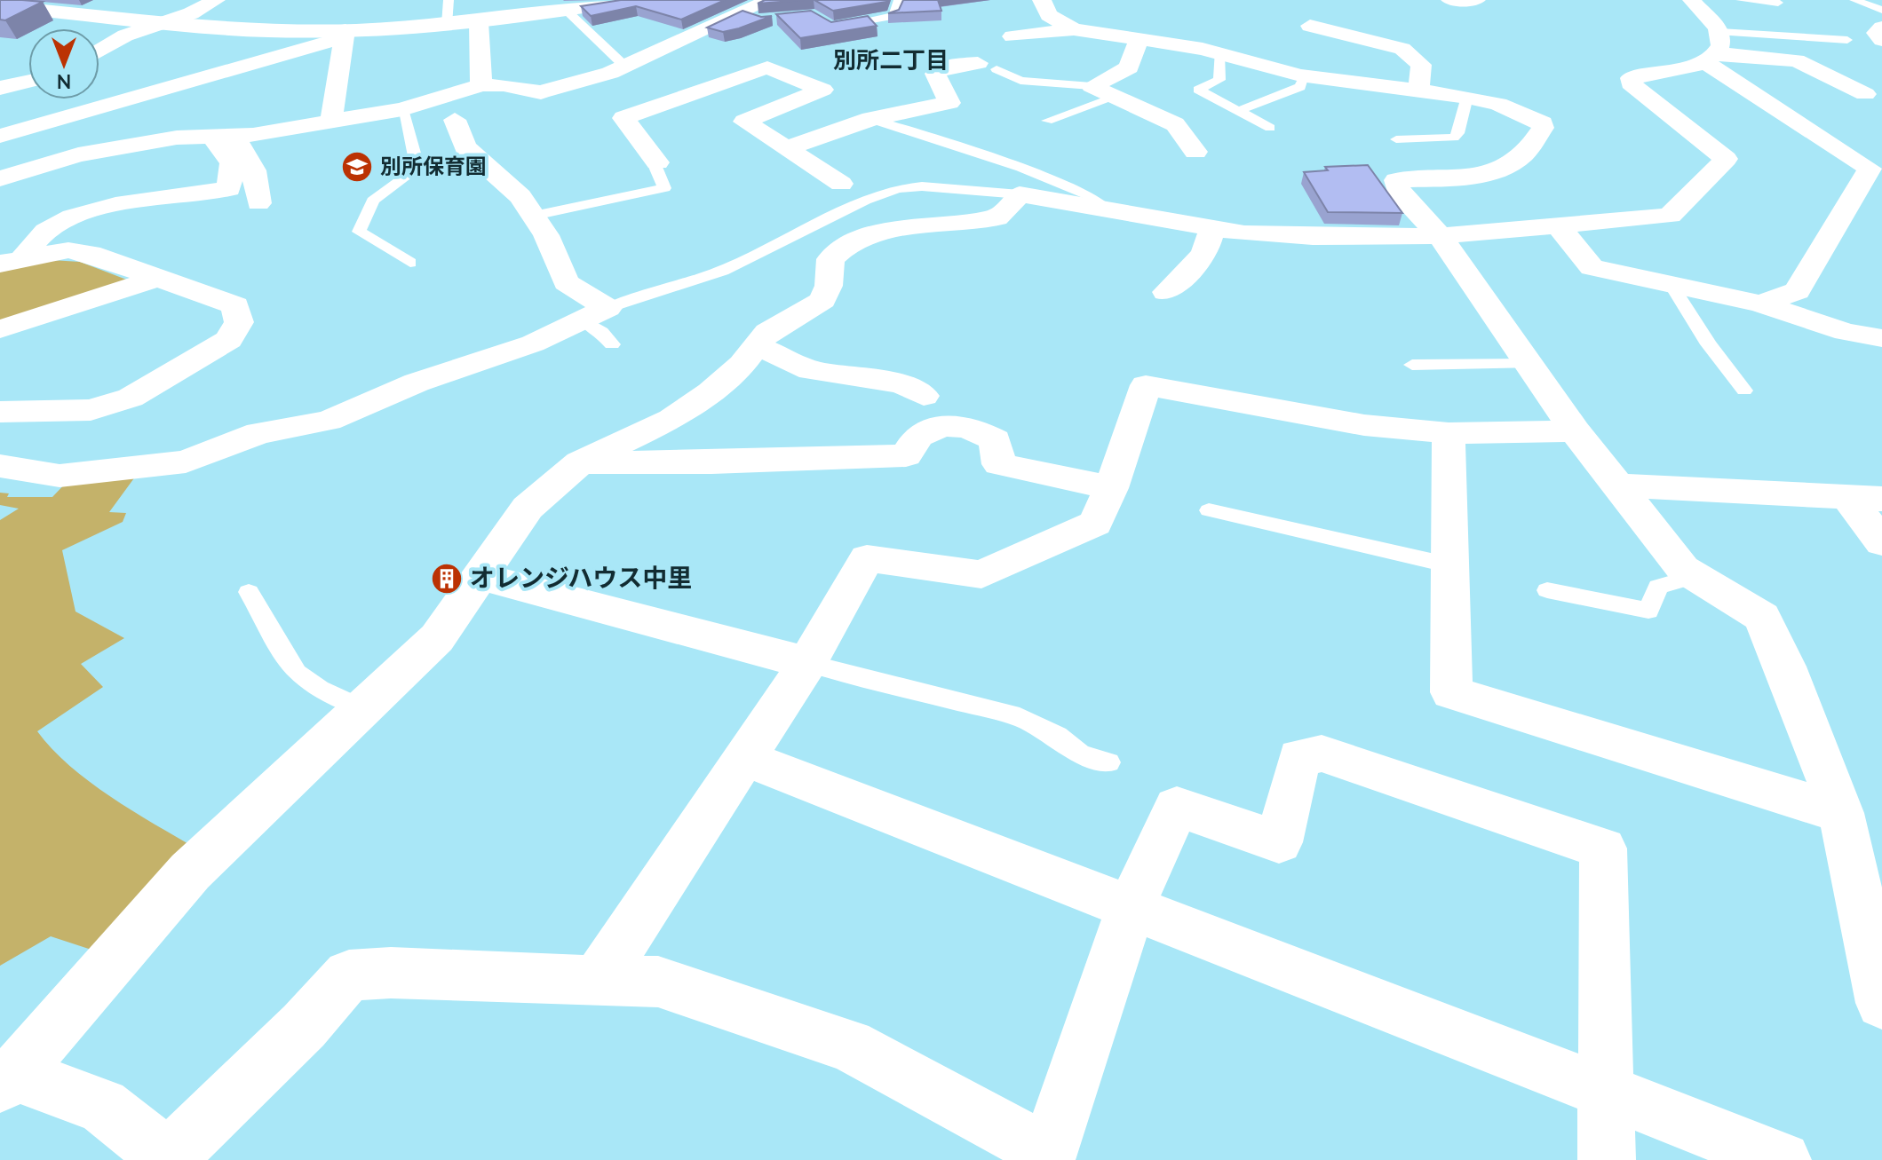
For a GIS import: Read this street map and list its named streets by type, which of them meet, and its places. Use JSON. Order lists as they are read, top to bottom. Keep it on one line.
{"districts":["別所二丁目"],"places":{"school or university":["別所保育園"],"building":["オレンジハウス中里"]},"north":"bottom"}
